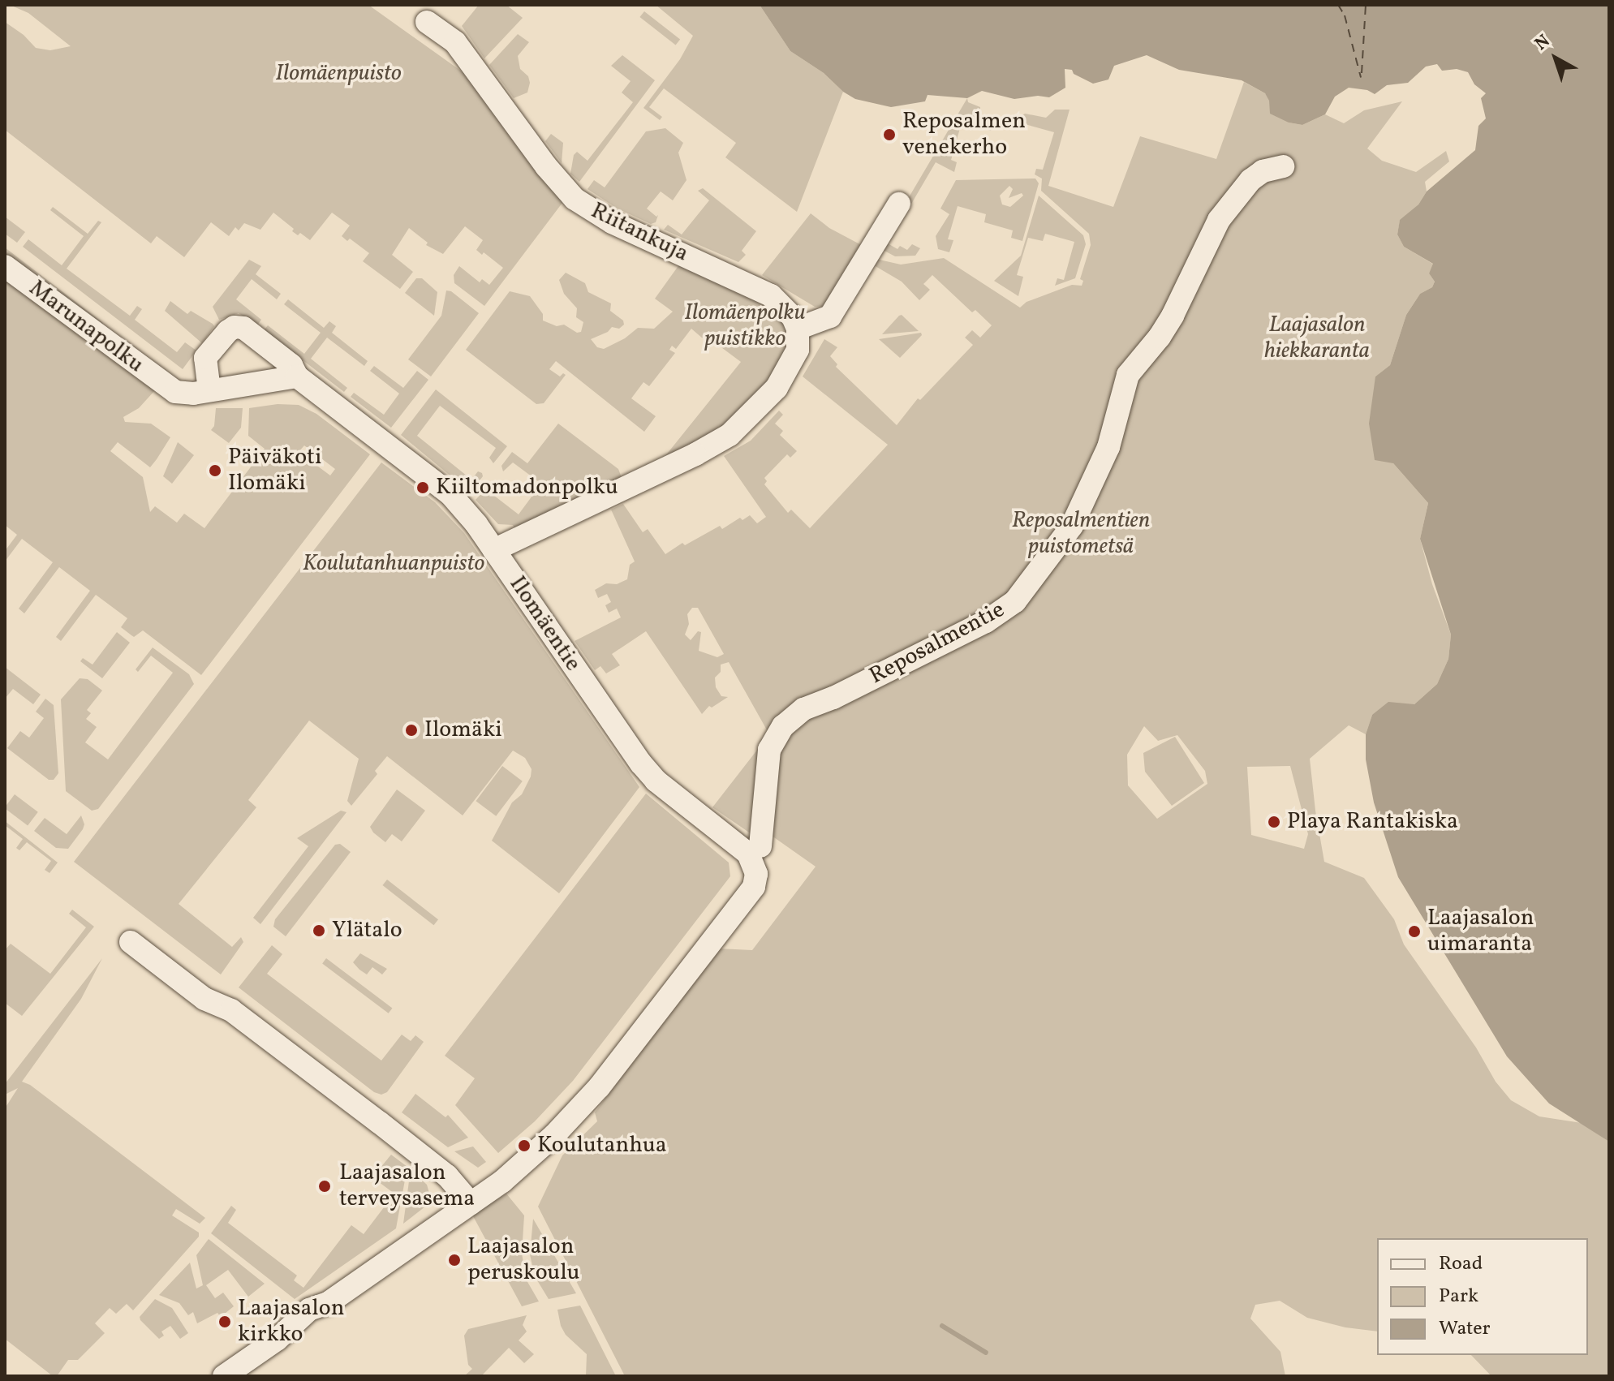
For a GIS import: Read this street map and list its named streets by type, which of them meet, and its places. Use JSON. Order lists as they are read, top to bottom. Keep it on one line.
{"streets":{"street":["Riitankuja","Marunapolku","Ilomäentie","Reposalmentie"]},"crossings":[["Marunapolku","Ilomäentie"],["Ilomäentie","Reposalmentie"]],"parks":["Ilomäenpuisto","Ilomäenpolku puistikko","Laajasalon hiekkaranta","Reposalmentien puistometsä","Koulutanhuanpuisto"],"places":["Reposalmen venekerho","Päiväkoti Ilomäki","Kiiltomadonpolku","Ilomäki","Playa Rantakiska","Ylätalo","Laajasalon uimaranta","Koulutanhua","Laajasalon terveysasema","Laajasalon peruskoulu","Laajasalon kirkko"],"legend":["Road","Park","Water"],"north":"top left"}
